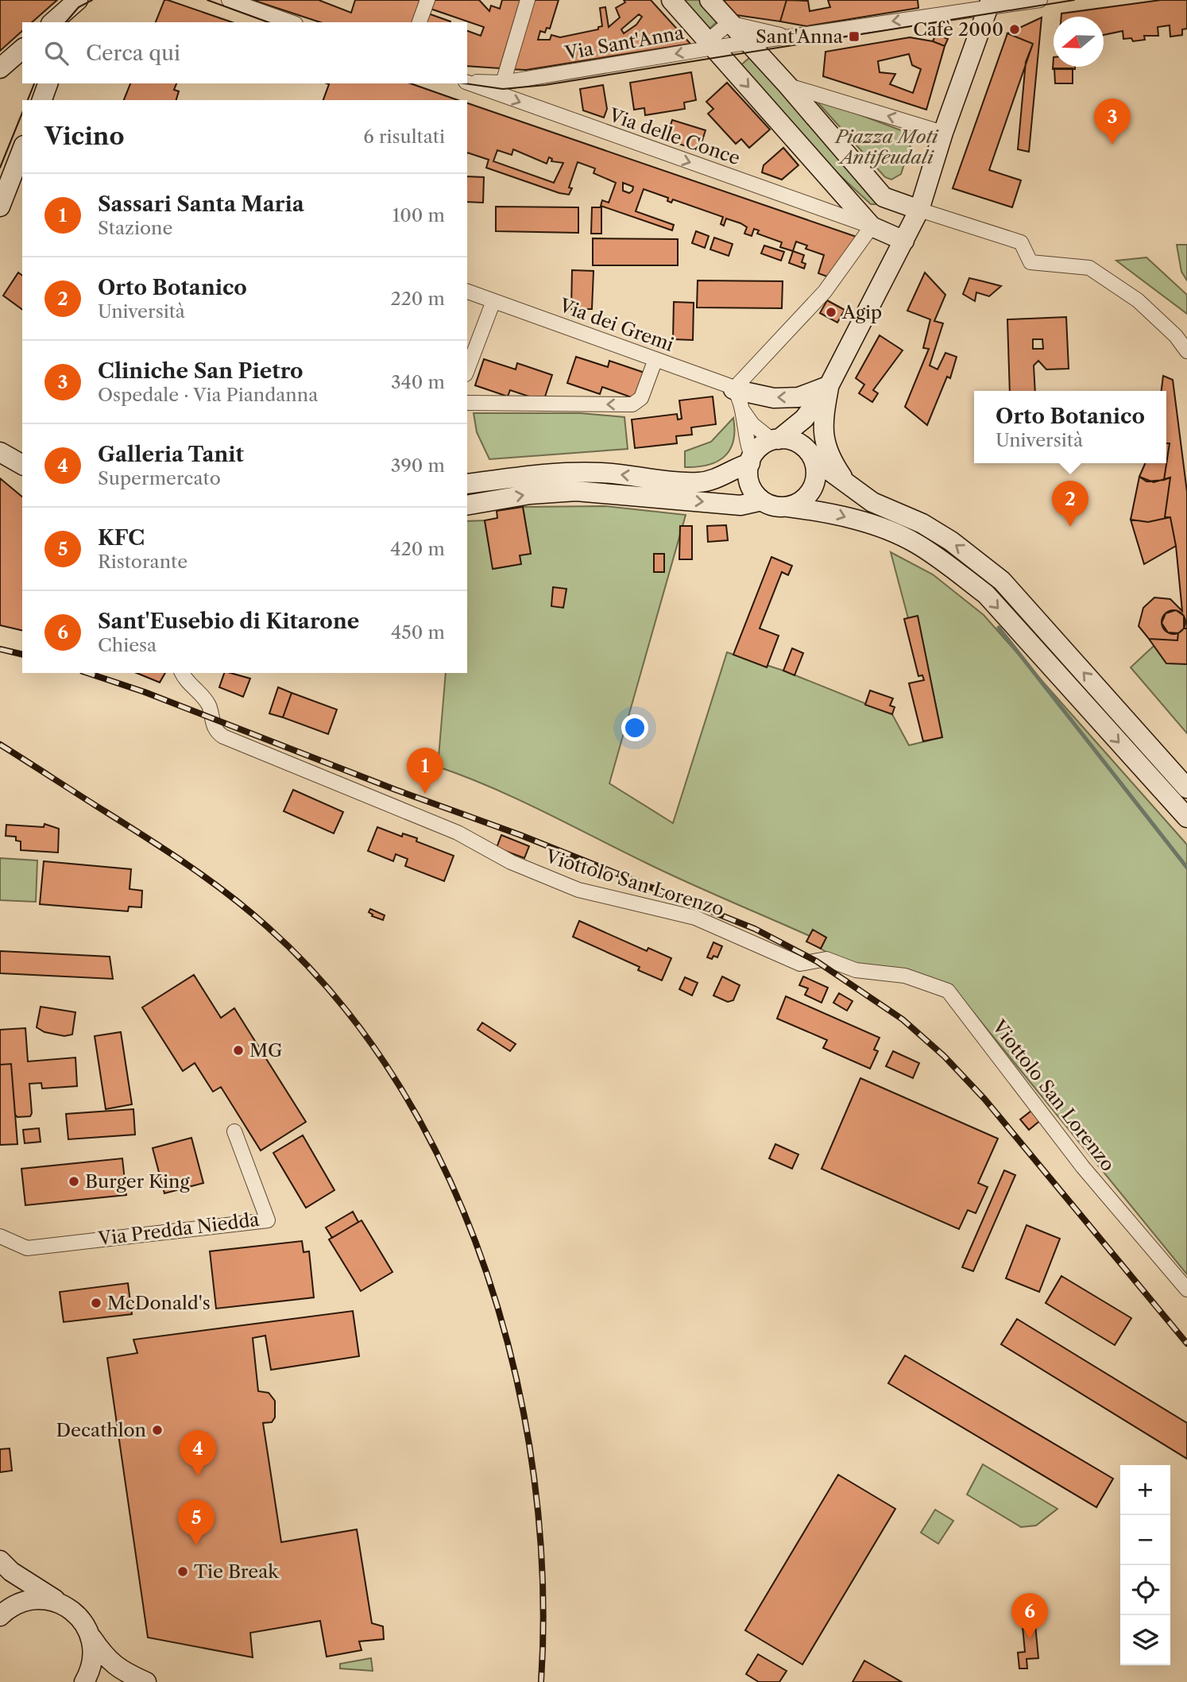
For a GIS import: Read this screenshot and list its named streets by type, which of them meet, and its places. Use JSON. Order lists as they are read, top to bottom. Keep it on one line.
{"streets":{"street":["Via Sant'Anna","Via delle Conce","Via dei Gremi","Viottolo San Lorenzo","Via Predda Niedda"]},"one_way":["Via Sant'Anna","Via delle Conce"],"parks":["Piazza Moti Antifeudali"],"places":{"other":["Cafè 2000","Agip","MG","Burger King","McDonald's","Decathlon","Tie Break"],"transit":["Sant'Anna"]},"north":"left","page":{"search":"Cerca qui","pins":["3","2","1","4","5","6"],"heading":["Vicino","6 risultati"],"list":[{"mark":"1","name":"Sassari Santa Maria","note":"Stazione","value":"100 m"},{"mark":"2","name":"Orto Botanico","note":"Università","value":"220 m"},{"mark":"3","name":"Cliniche San Pietro","note":"Ospedale · Via Piandanna","value":"340 m"},{"mark":"4","name":"Galleria Tanit","note":"Supermercato","value":"390 m"},{"mark":"5","name":"KFC","note":"Ristorante","value":"420 m"},{"mark":"6","name":"Sant'Eusebio di Kitarone","note":"Chiesa","value":"450 m"}],"popup":["Orto Botanico","Università"],"map_buttons":["+","−"]}}
